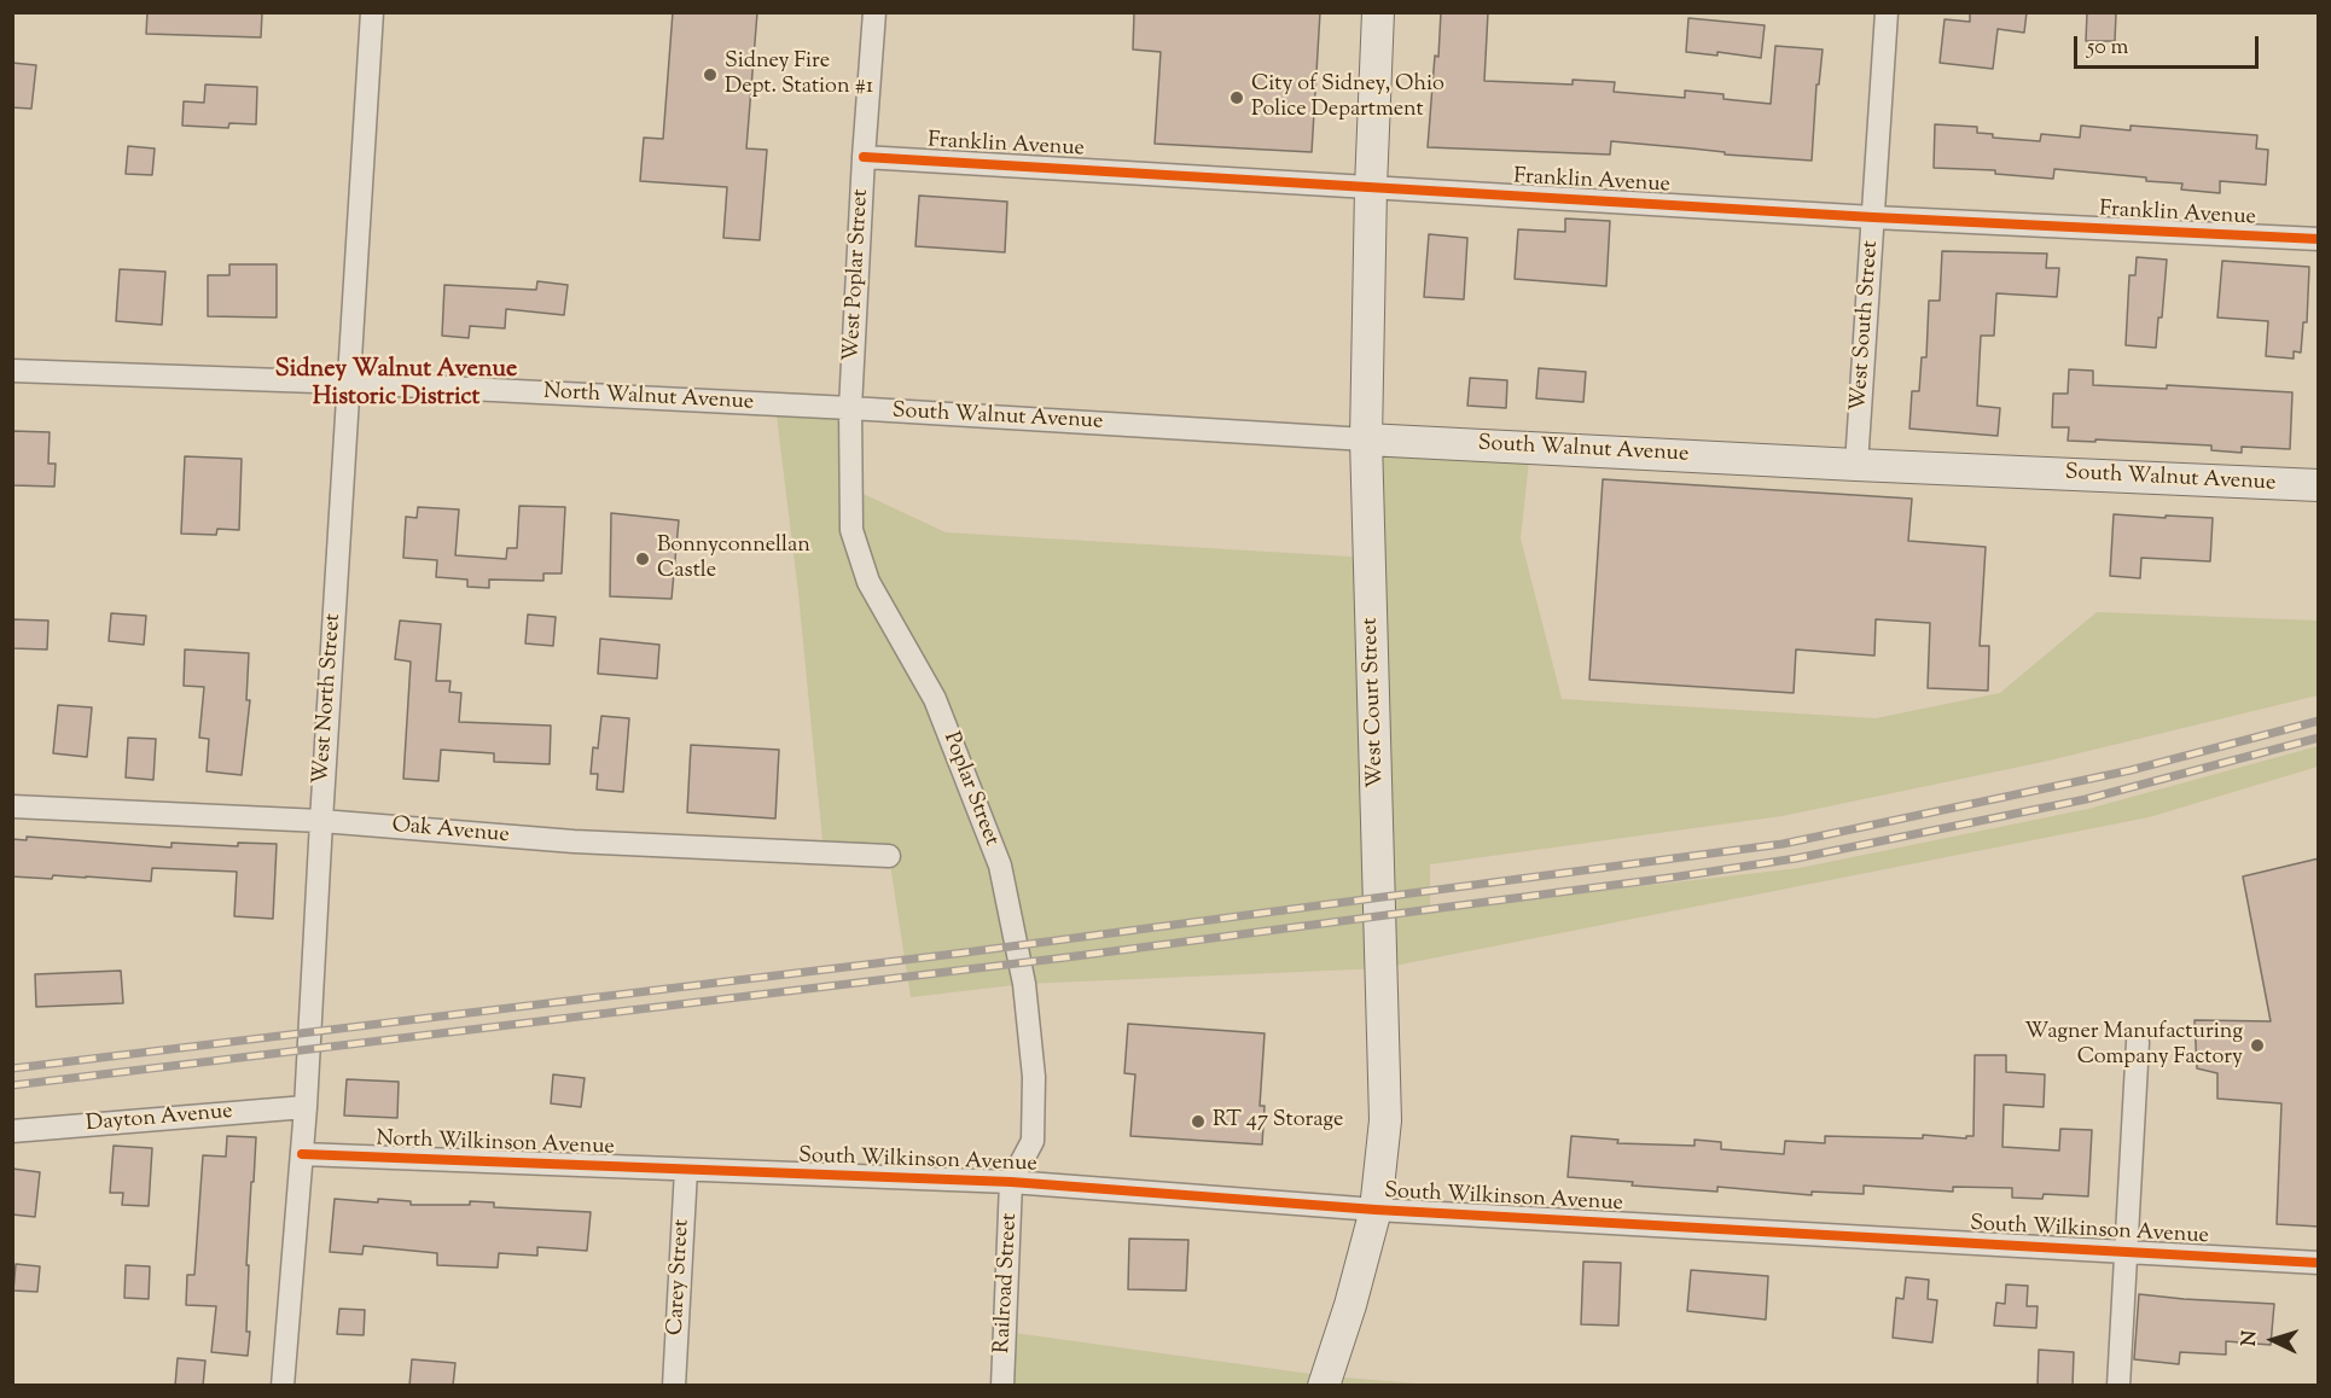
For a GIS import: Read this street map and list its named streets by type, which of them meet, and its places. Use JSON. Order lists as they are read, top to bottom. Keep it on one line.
{"streets":{"main road":["South Walnut Avenue","West Court Street"],"street":["Franklin Avenue","West Poplar Street","West South Street","North Walnut Avenue","West North Street","Poplar Street","Oak Avenue","Dayton Avenue","North Wilkinson Avenue","South Wilkinson Avenue","Carey Street","Railroad Street"]},"crossings":[["Franklin Avenue","West Poplar Street"],["Franklin Avenue","West South Street"],["Franklin Avenue","West Court Street"],["West Poplar Street","North Walnut Avenue"],["West Poplar Street","South Walnut Avenue"],["West Poplar Street","Poplar Street"],["West South Street","South Walnut Avenue"],["North Walnut Avenue","South Walnut Avenue"],["North Walnut Avenue","West North Street"],["North Walnut Avenue","Poplar Street"],["South Walnut Avenue","West Court Street"],["South Walnut Avenue","Poplar Street"],["West North Street","Oak Avenue"],["West North Street","Dayton Avenue"],["West North Street","North Wilkinson Avenue"],["West Court Street","South Wilkinson Avenue"],["Poplar Street","South Wilkinson Avenue"],["Poplar Street","Railroad Street"],["North Wilkinson Avenue","South Wilkinson Avenue"],["North Wilkinson Avenue","Carey Street"],["South Wilkinson Avenue","Carey Street"],["South Wilkinson Avenue","Railroad Street"]],"districts":["Sidney Walnut Avenue Historic District"],"places":["Sidney Fire Dept. Station #1","City of Sidney, Ohio Police Department","Bonnyconnellan Castle","Wagner Manufacturing Company Factory","RT 47 Storage"],"scale_bar":"50 m","north":"left"}
